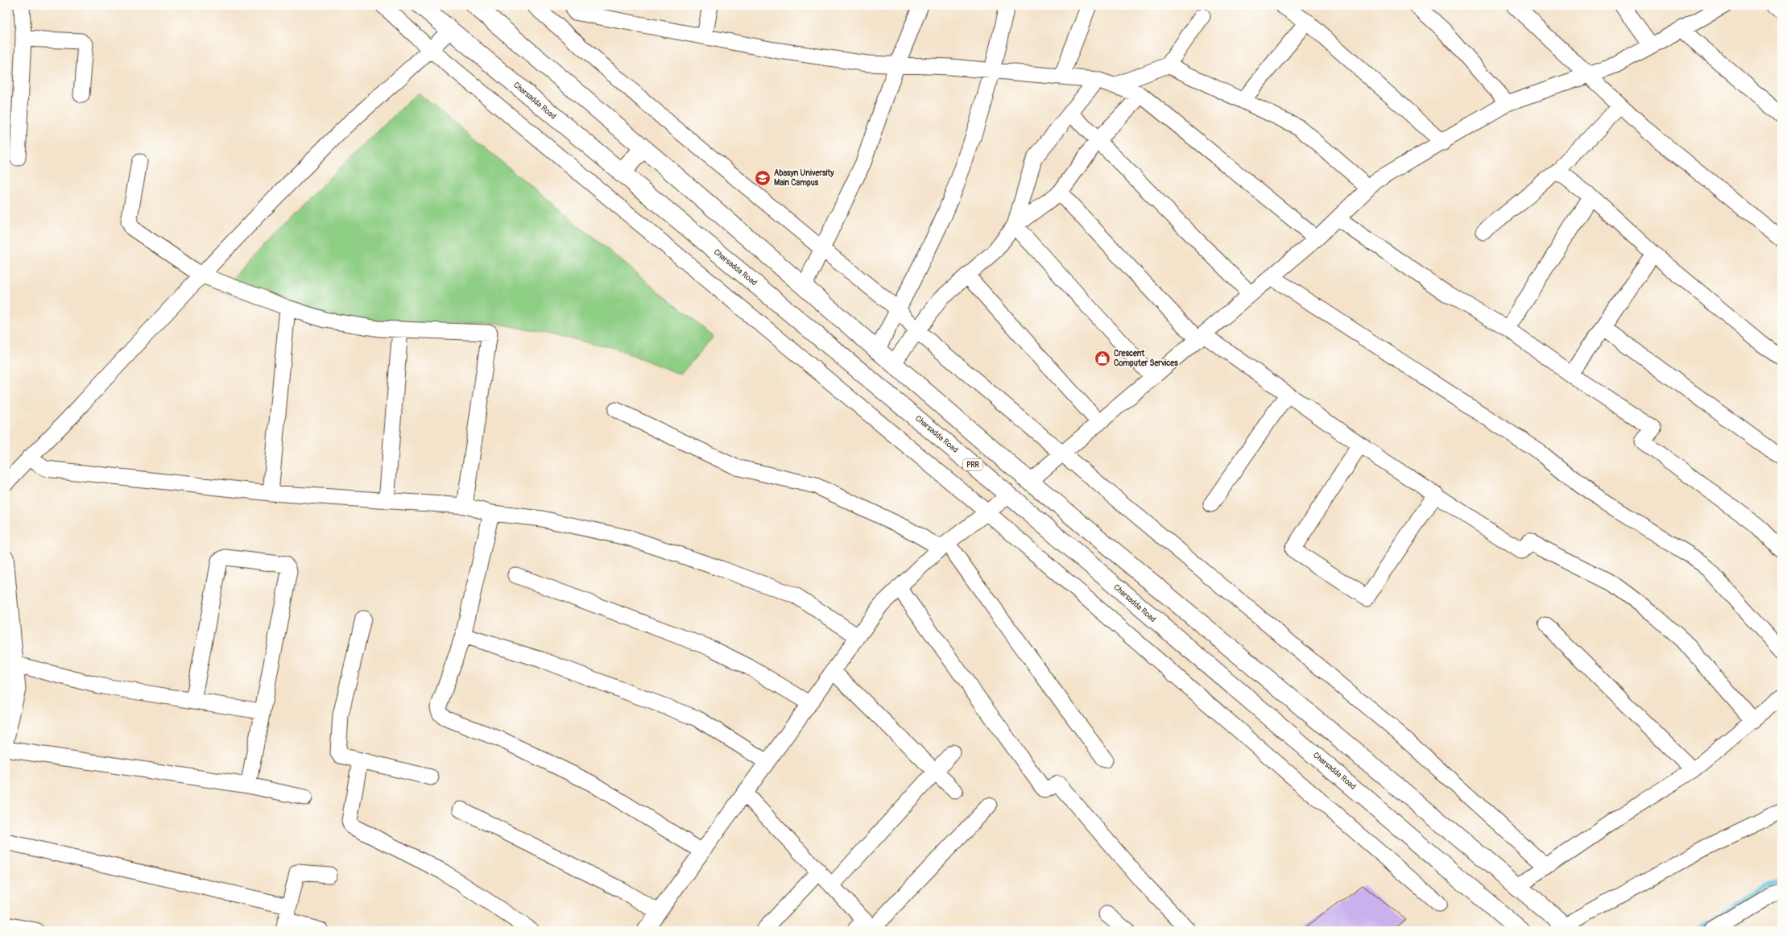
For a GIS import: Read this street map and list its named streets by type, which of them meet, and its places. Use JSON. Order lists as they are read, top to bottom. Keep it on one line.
{"streets":{"highway":["Charsadda Road","PRR"]},"places":{"school or university":["Abasyn University Main Campus"],"shop":["Crescent Computer Services"]}}
